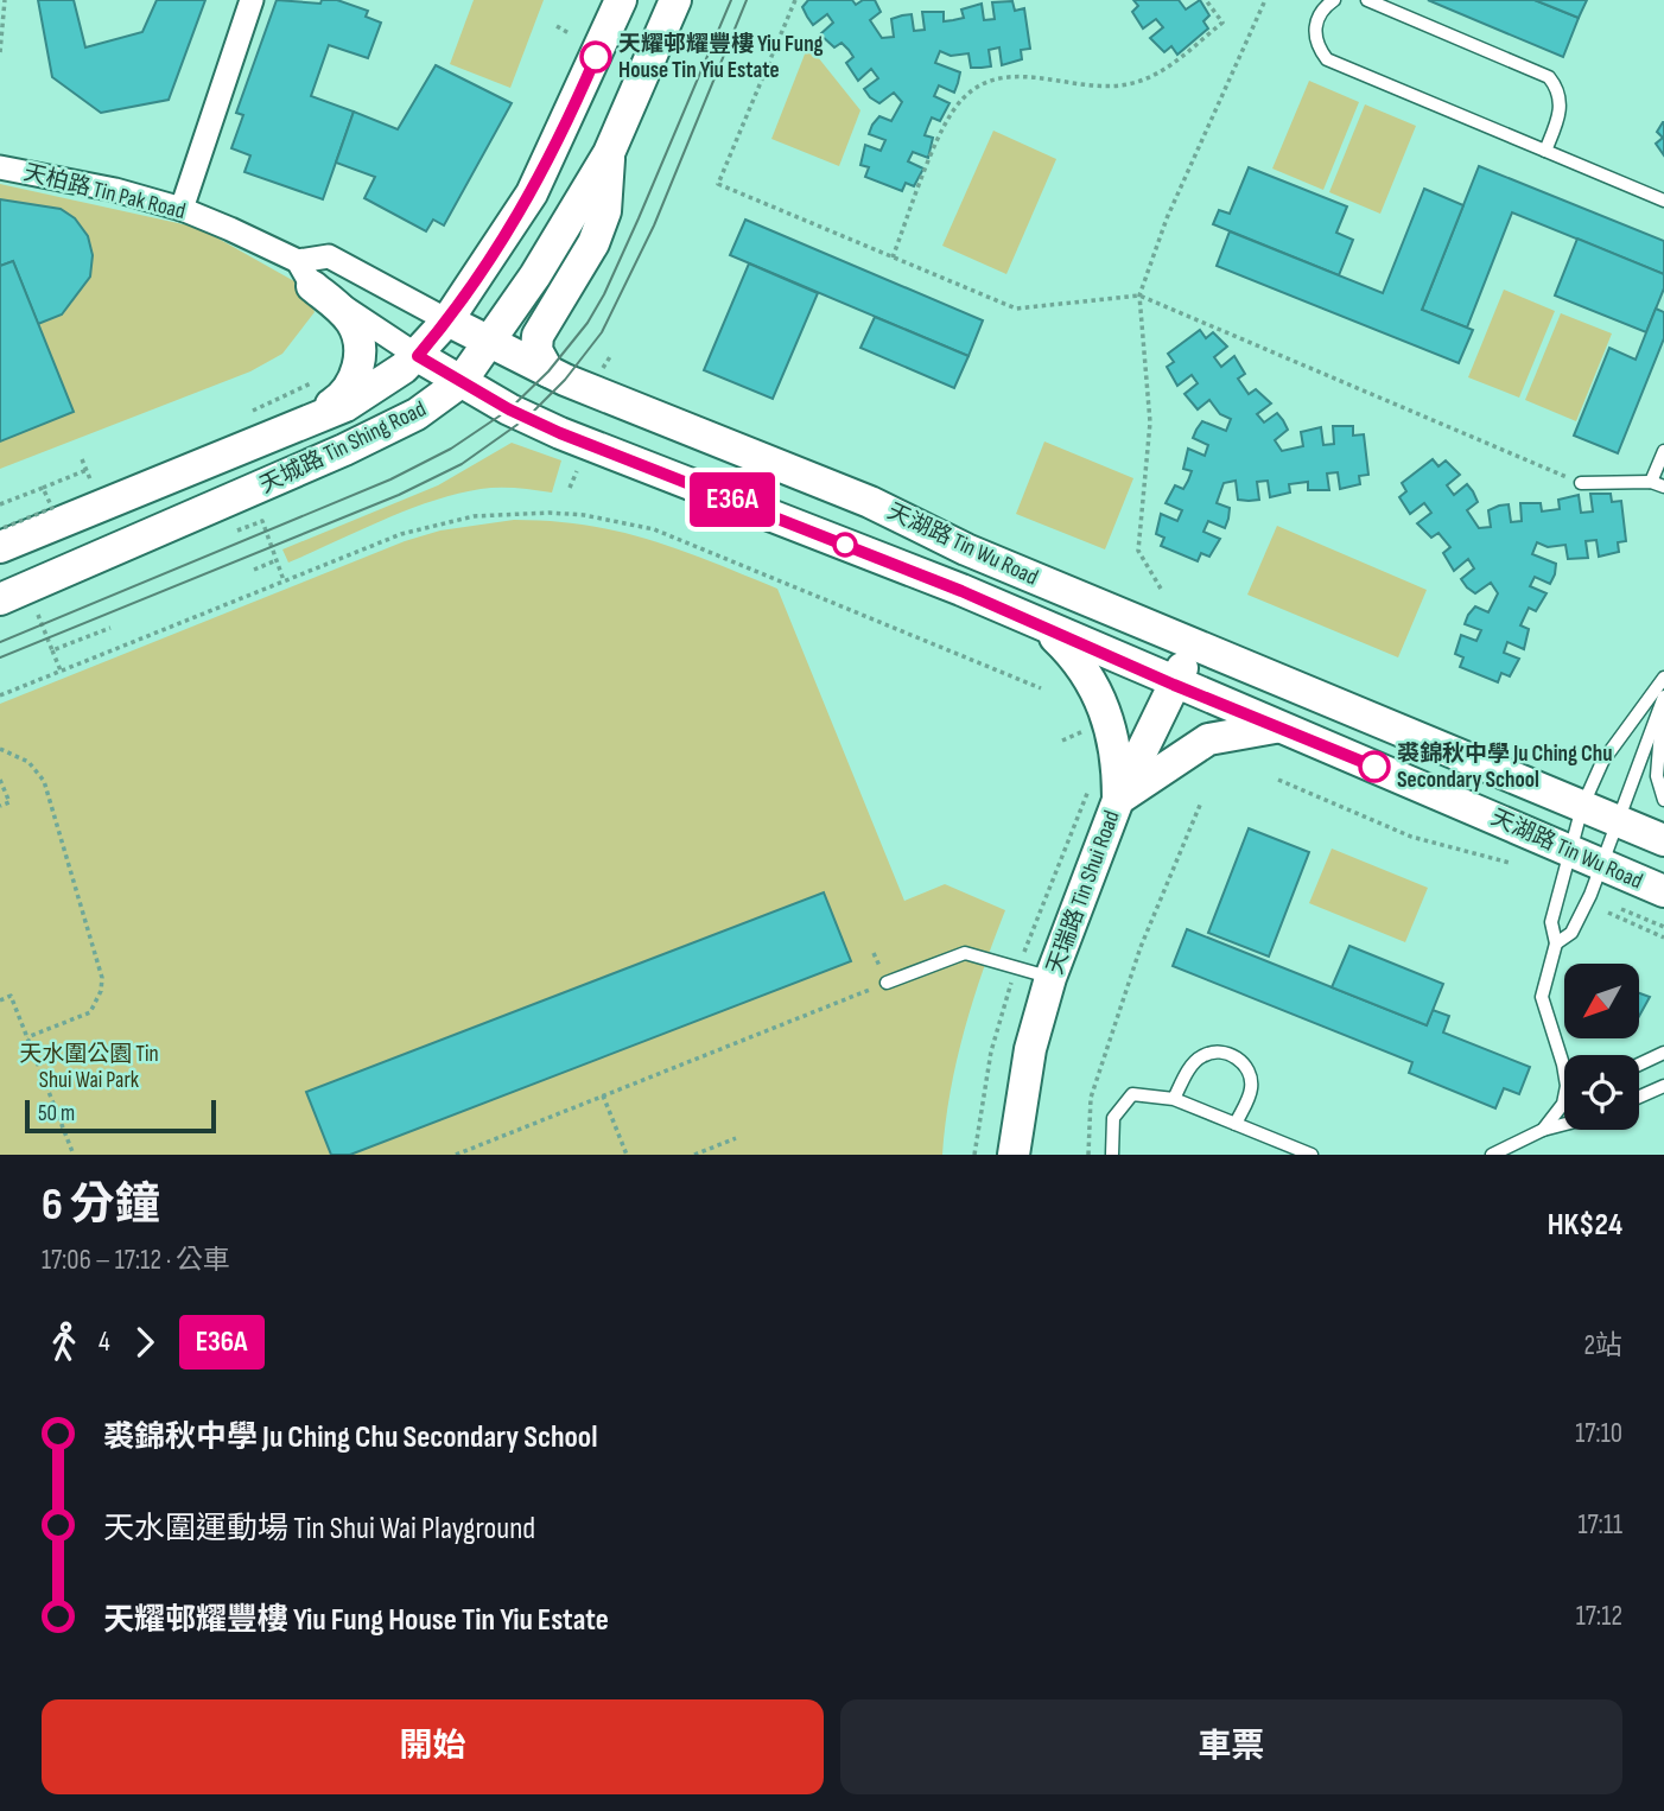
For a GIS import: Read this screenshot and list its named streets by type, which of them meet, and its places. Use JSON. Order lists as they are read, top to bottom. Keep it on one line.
{"streets":{"main road":["天城路 Tin Shing Road","天湖路 Tin Wu Road","天瑞路 Tin Shui Road"],"street":["天柏路 Tin Pak Road"]},"crossings":[["天柏路 Tin Pak Road","天城路 Tin Shing Road"],["天柏路 Tin Pak Road","天湖路 Tin Wu Road"],["天城路 Tin Shing Road","天湖路 Tin Wu Road"],["天湖路 Tin Wu Road","天瑞路 Tin Shui Road"]],"parks":["天水圍公園 Tin Shui Wai Park"],"places":["天耀邨耀豐樓 Yiu Fung House Tin Yiu Estate","裘錦秋中學 Ju Ching Chu Secondary School"],"lines":["bus line E36A"],"scale_bar":"50 m","north":"bottom left","page":{"on_map":"E36A","scale":"50 m","heading":["6 分鐘","17:06 – 17:12 · 公車","HK$24"],"legs":["4","E36A","2站"],"list":[{"name":"裘錦秋中學 Ju Ching Chu Secondary School","value":"17:10"},{"name":"天水圍運動場 Tin Shui Wai Playground","value":"17:11"},{"name":"天耀邨耀豐樓 Yiu Fung House Tin Yiu Estate","value":"17:12"}],"buttons":["開始","車票"]}}
